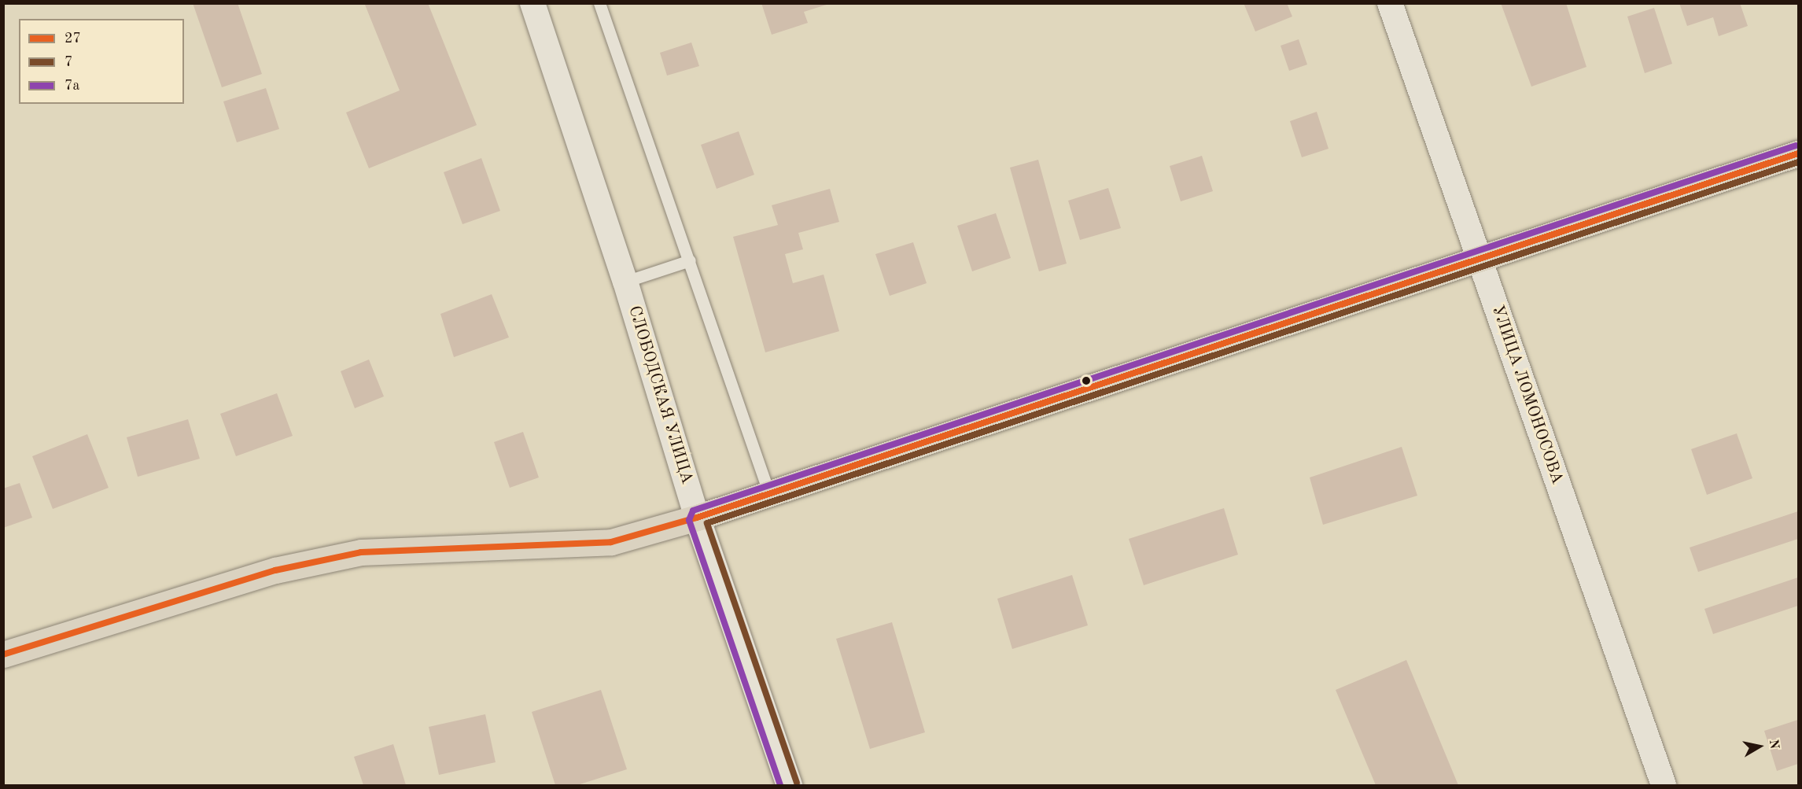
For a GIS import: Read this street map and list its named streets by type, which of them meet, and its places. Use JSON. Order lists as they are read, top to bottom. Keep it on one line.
{"streets":{"street":["СЛОБОДСКАЯ УЛИЦА","УЛИЦА ЛОМОНОСОВА"]},"lines":["transit line 7а","transit line 27","transit line 7"],"legend":["27","7","7а"],"north":"right"}
